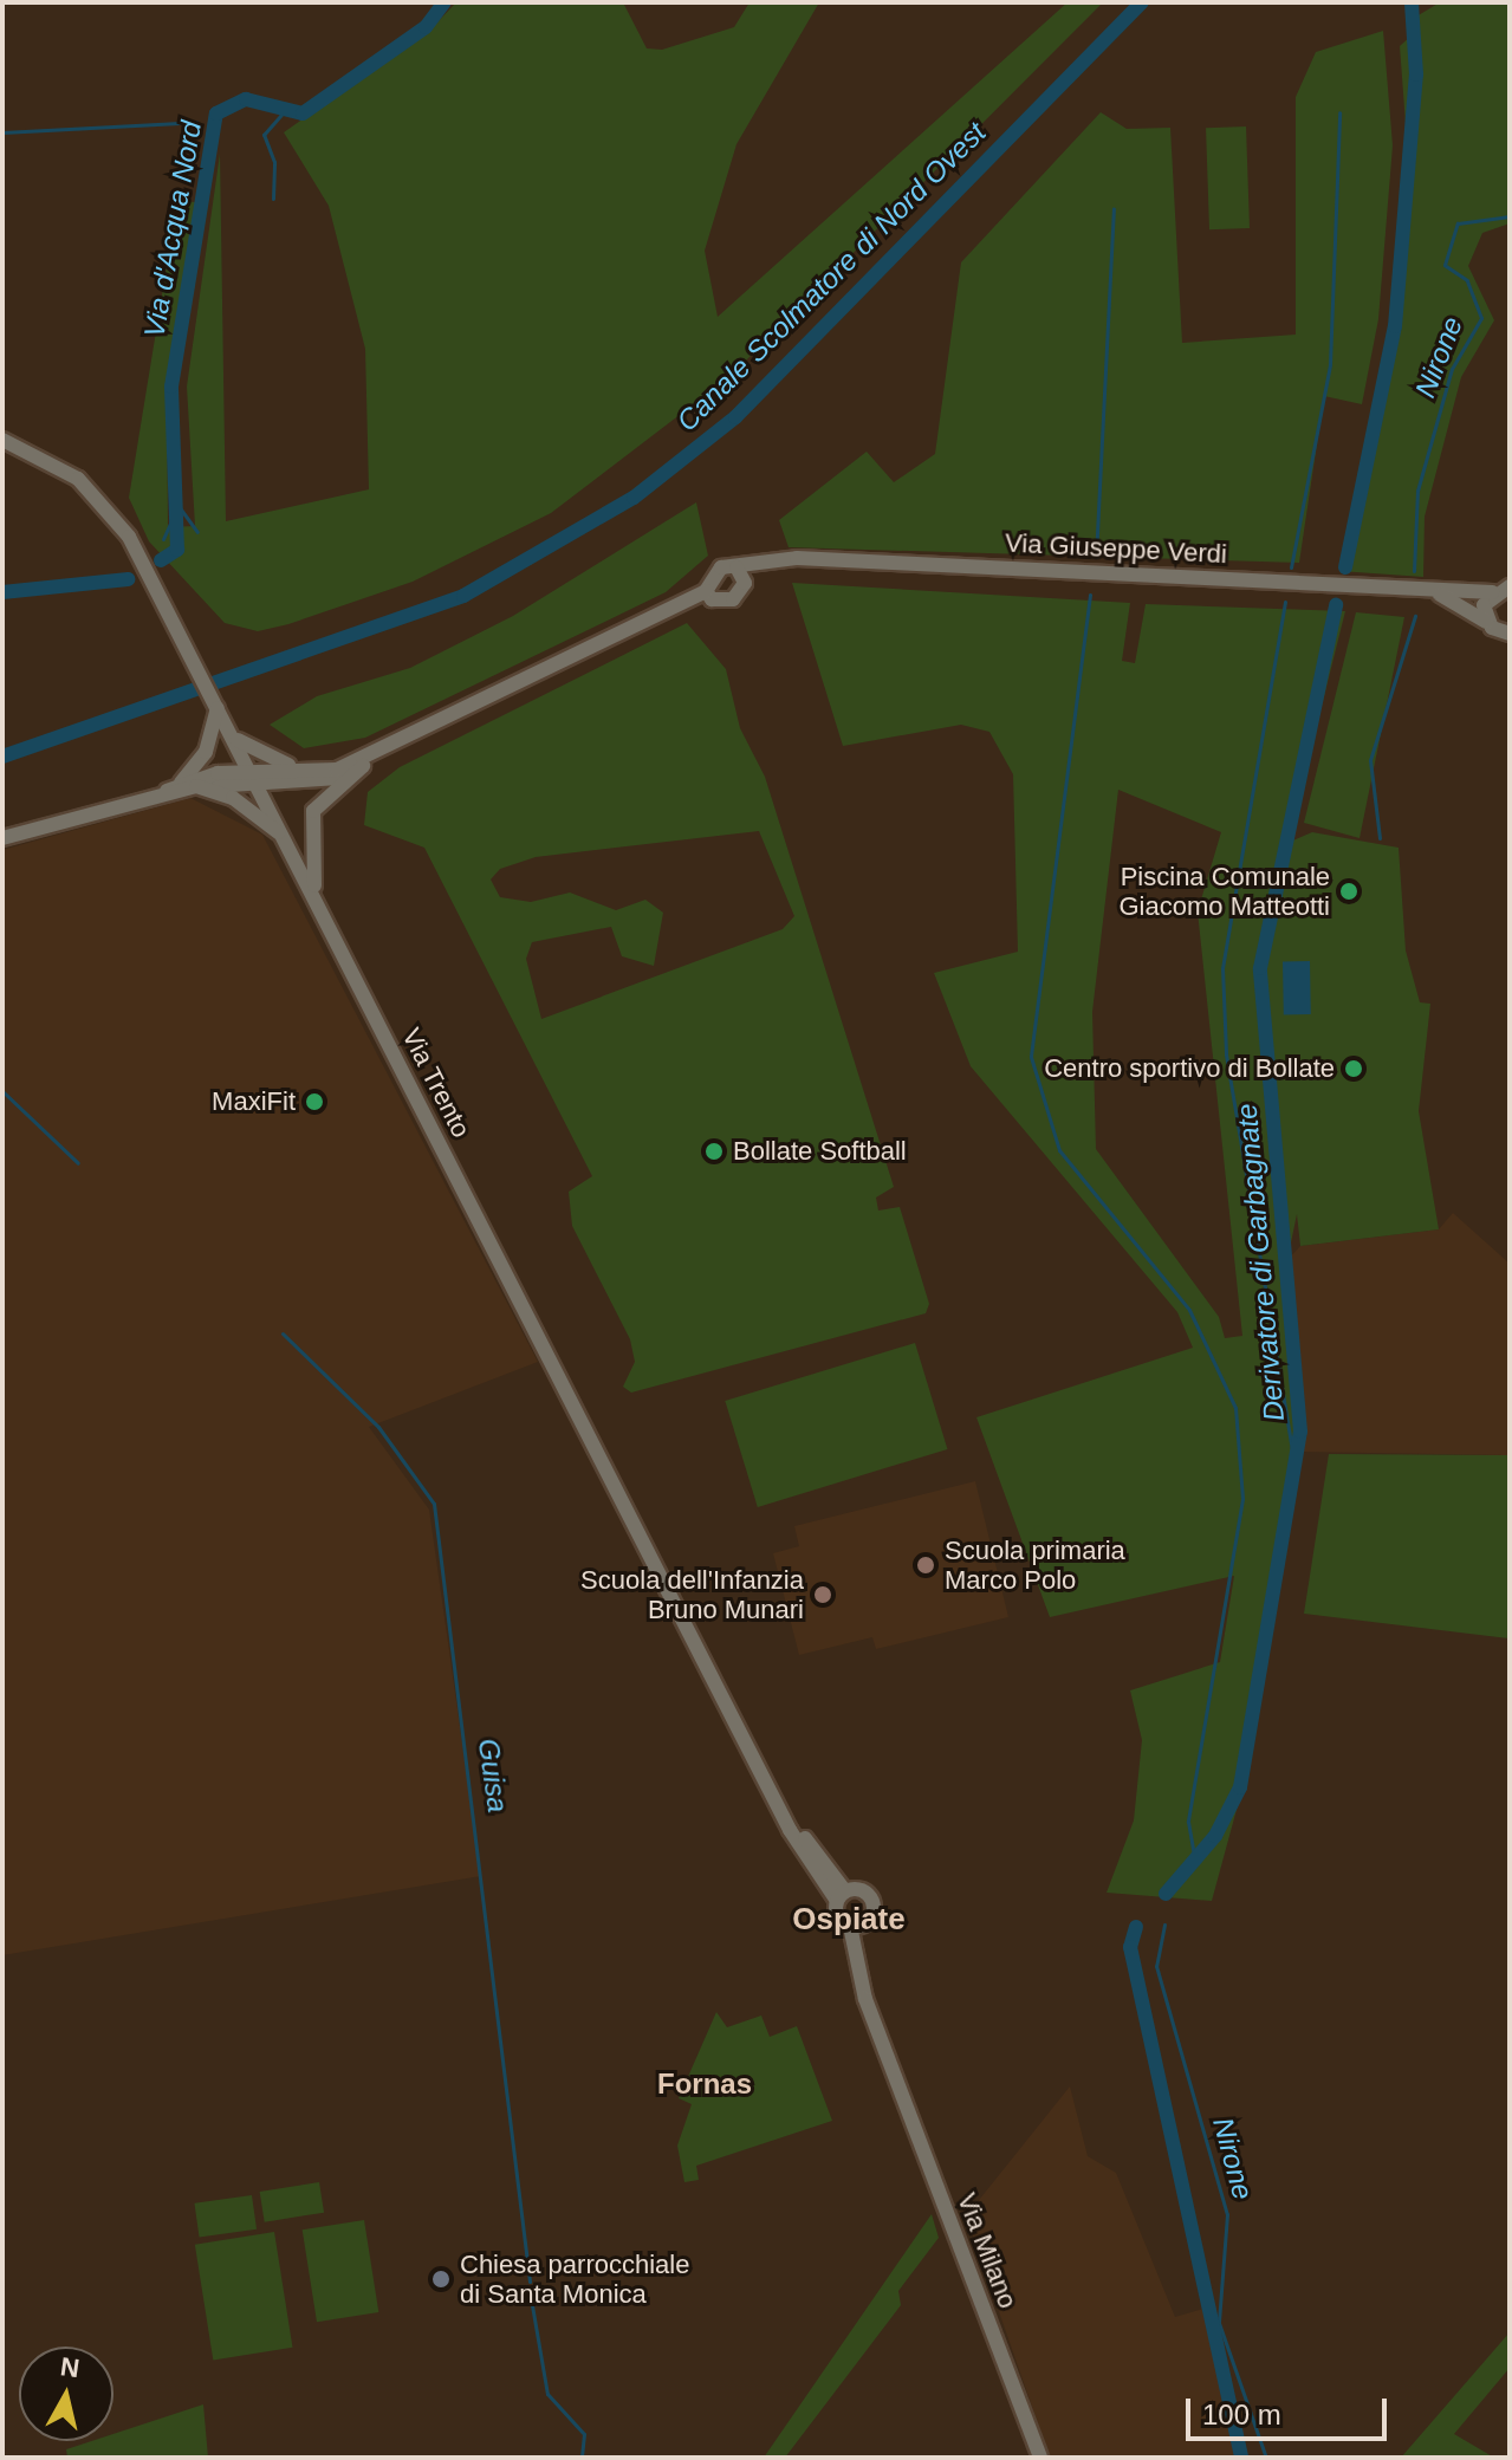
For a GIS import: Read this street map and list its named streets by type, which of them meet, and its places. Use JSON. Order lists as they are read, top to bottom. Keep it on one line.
{"streets":{"street":["Via Giuseppe Verdi","Via Trento","Via Milano"]},"crossings":[["Via Trento","Via Milano"]],"districts":["Ospiate","Fornas"],"water":["Via d'Acqua Nord","Canale Scolmatore di Nord Ovest","Nirone","Derivatore di Garbagnate","Guisa"],"places":["Piscina Comunale Giacomo Matteotti","Centro sportivo di Bollate","MaxiFit","Bollate Softball","Scuola primaria Marco Polo","Scuola dell'Infanzia Bruno Munari","Chiesa parrocchiale di Santa Monica"],"scale_bar":"100 m","north":"top"}
